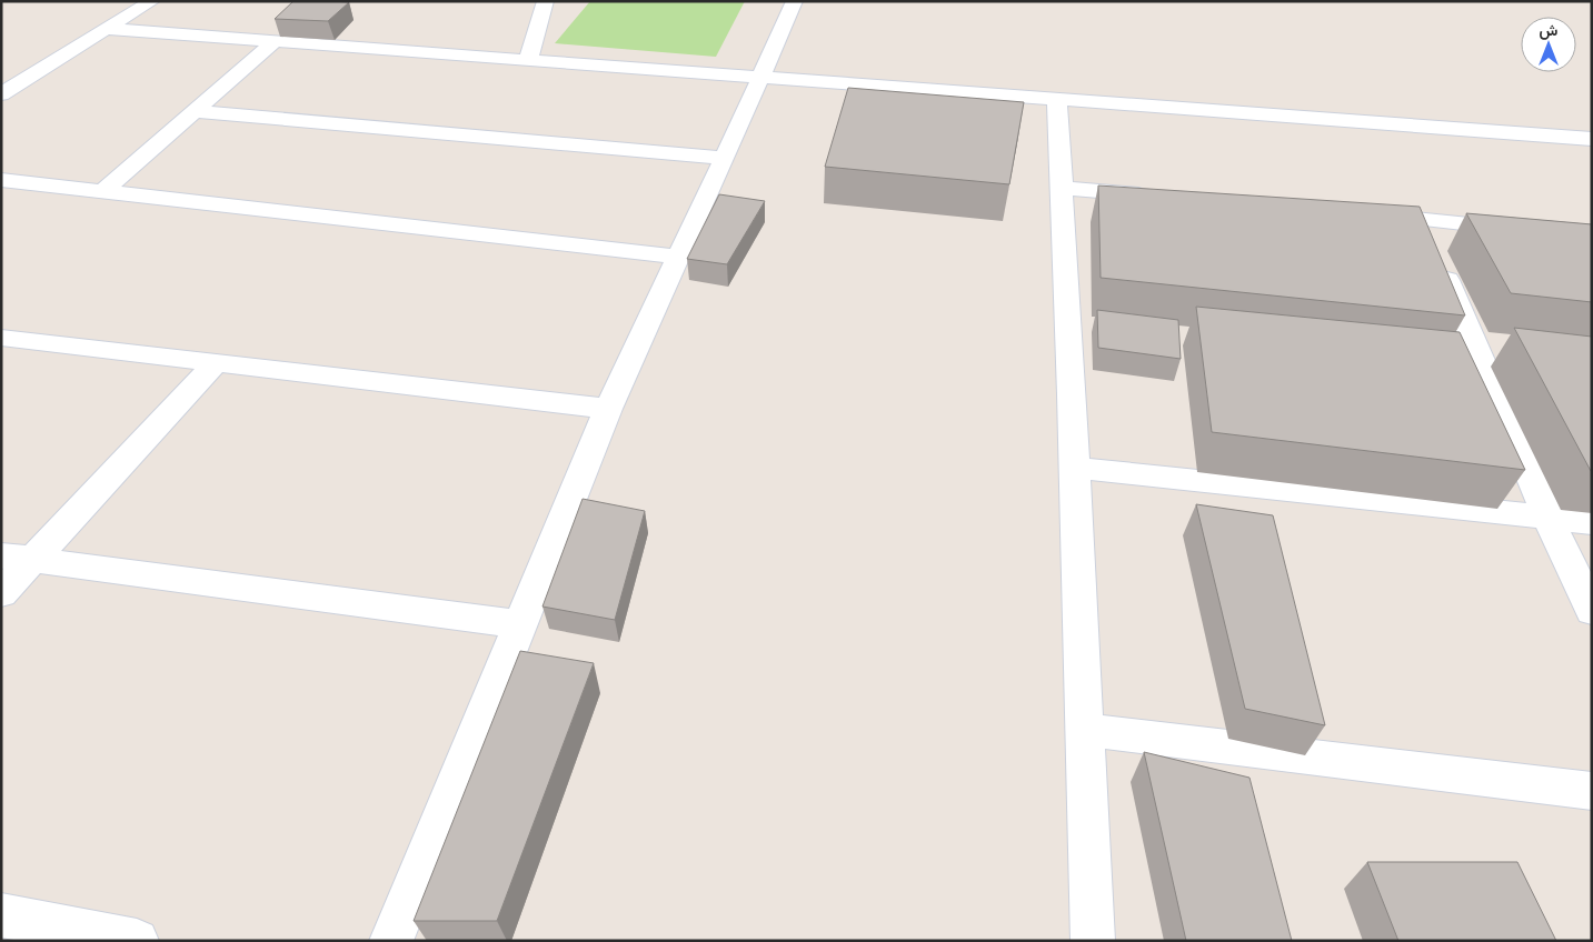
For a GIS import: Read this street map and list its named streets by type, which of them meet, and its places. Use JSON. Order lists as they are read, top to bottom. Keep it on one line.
{"north":"top"}
